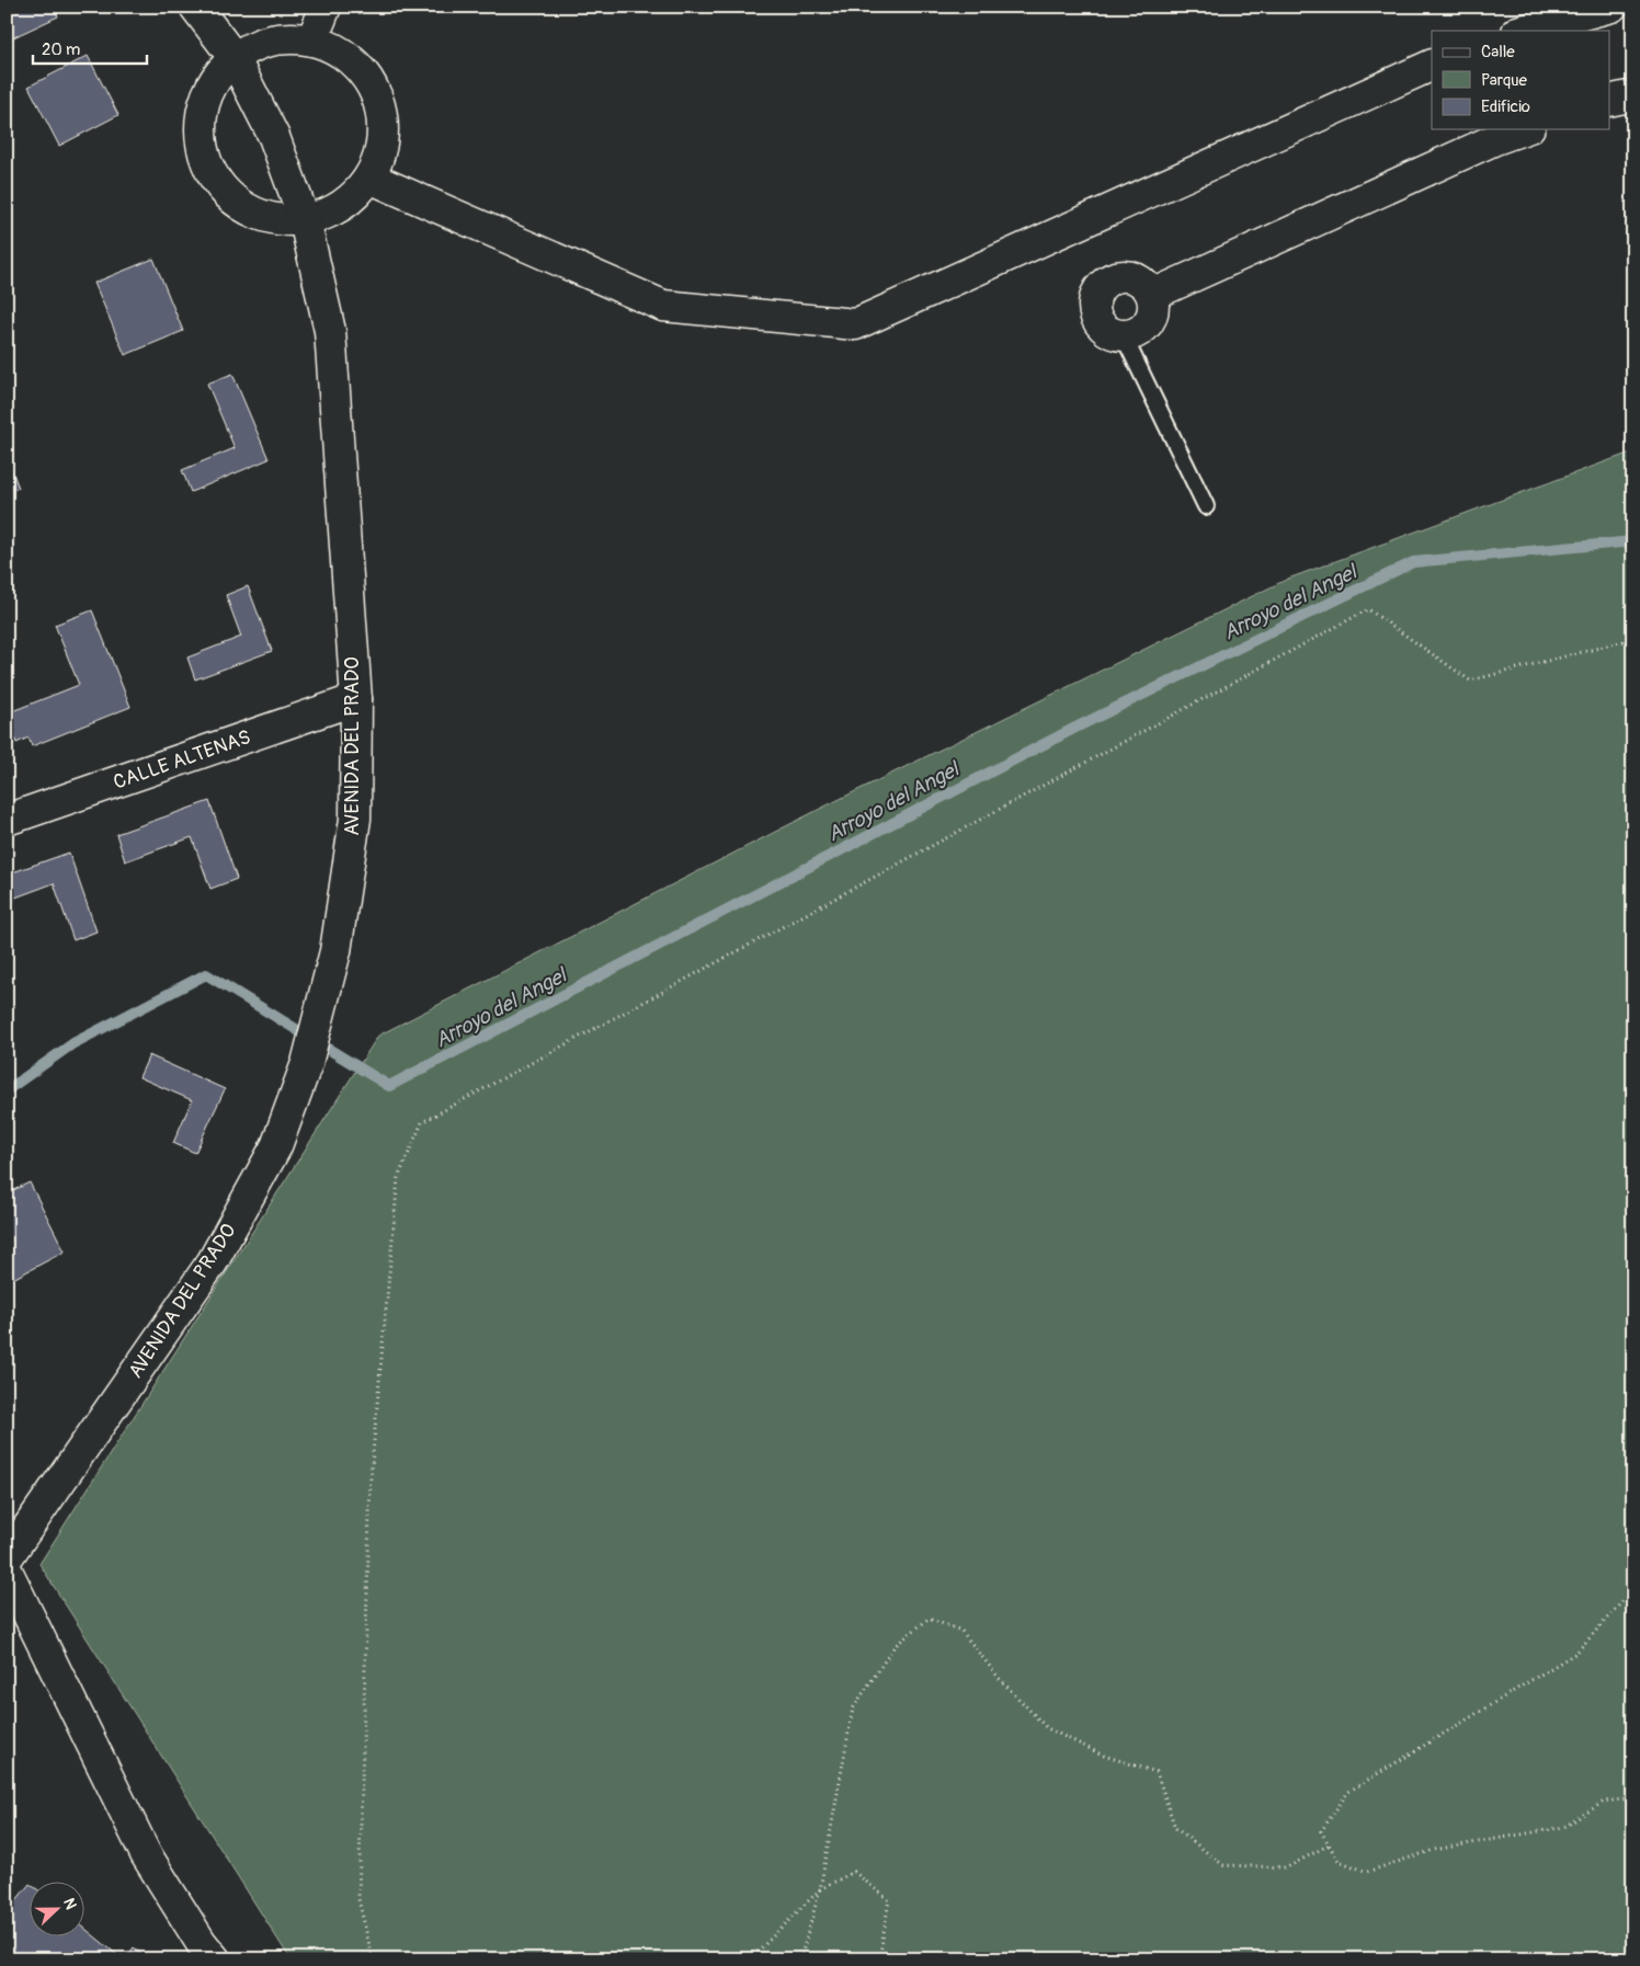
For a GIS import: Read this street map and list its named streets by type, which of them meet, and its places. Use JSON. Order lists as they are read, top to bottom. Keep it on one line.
{"streets":{"street":["AVENIDA DEL PRADO","CALLE ALTENAS"]},"crossings":[["AVENIDA DEL PRADO","CALLE ALTENAS"]],"water":["Arroyo del Angel"],"legend":["Calle","Parque","Edificio"],"scale_bar":"20 m","north":"right"}
